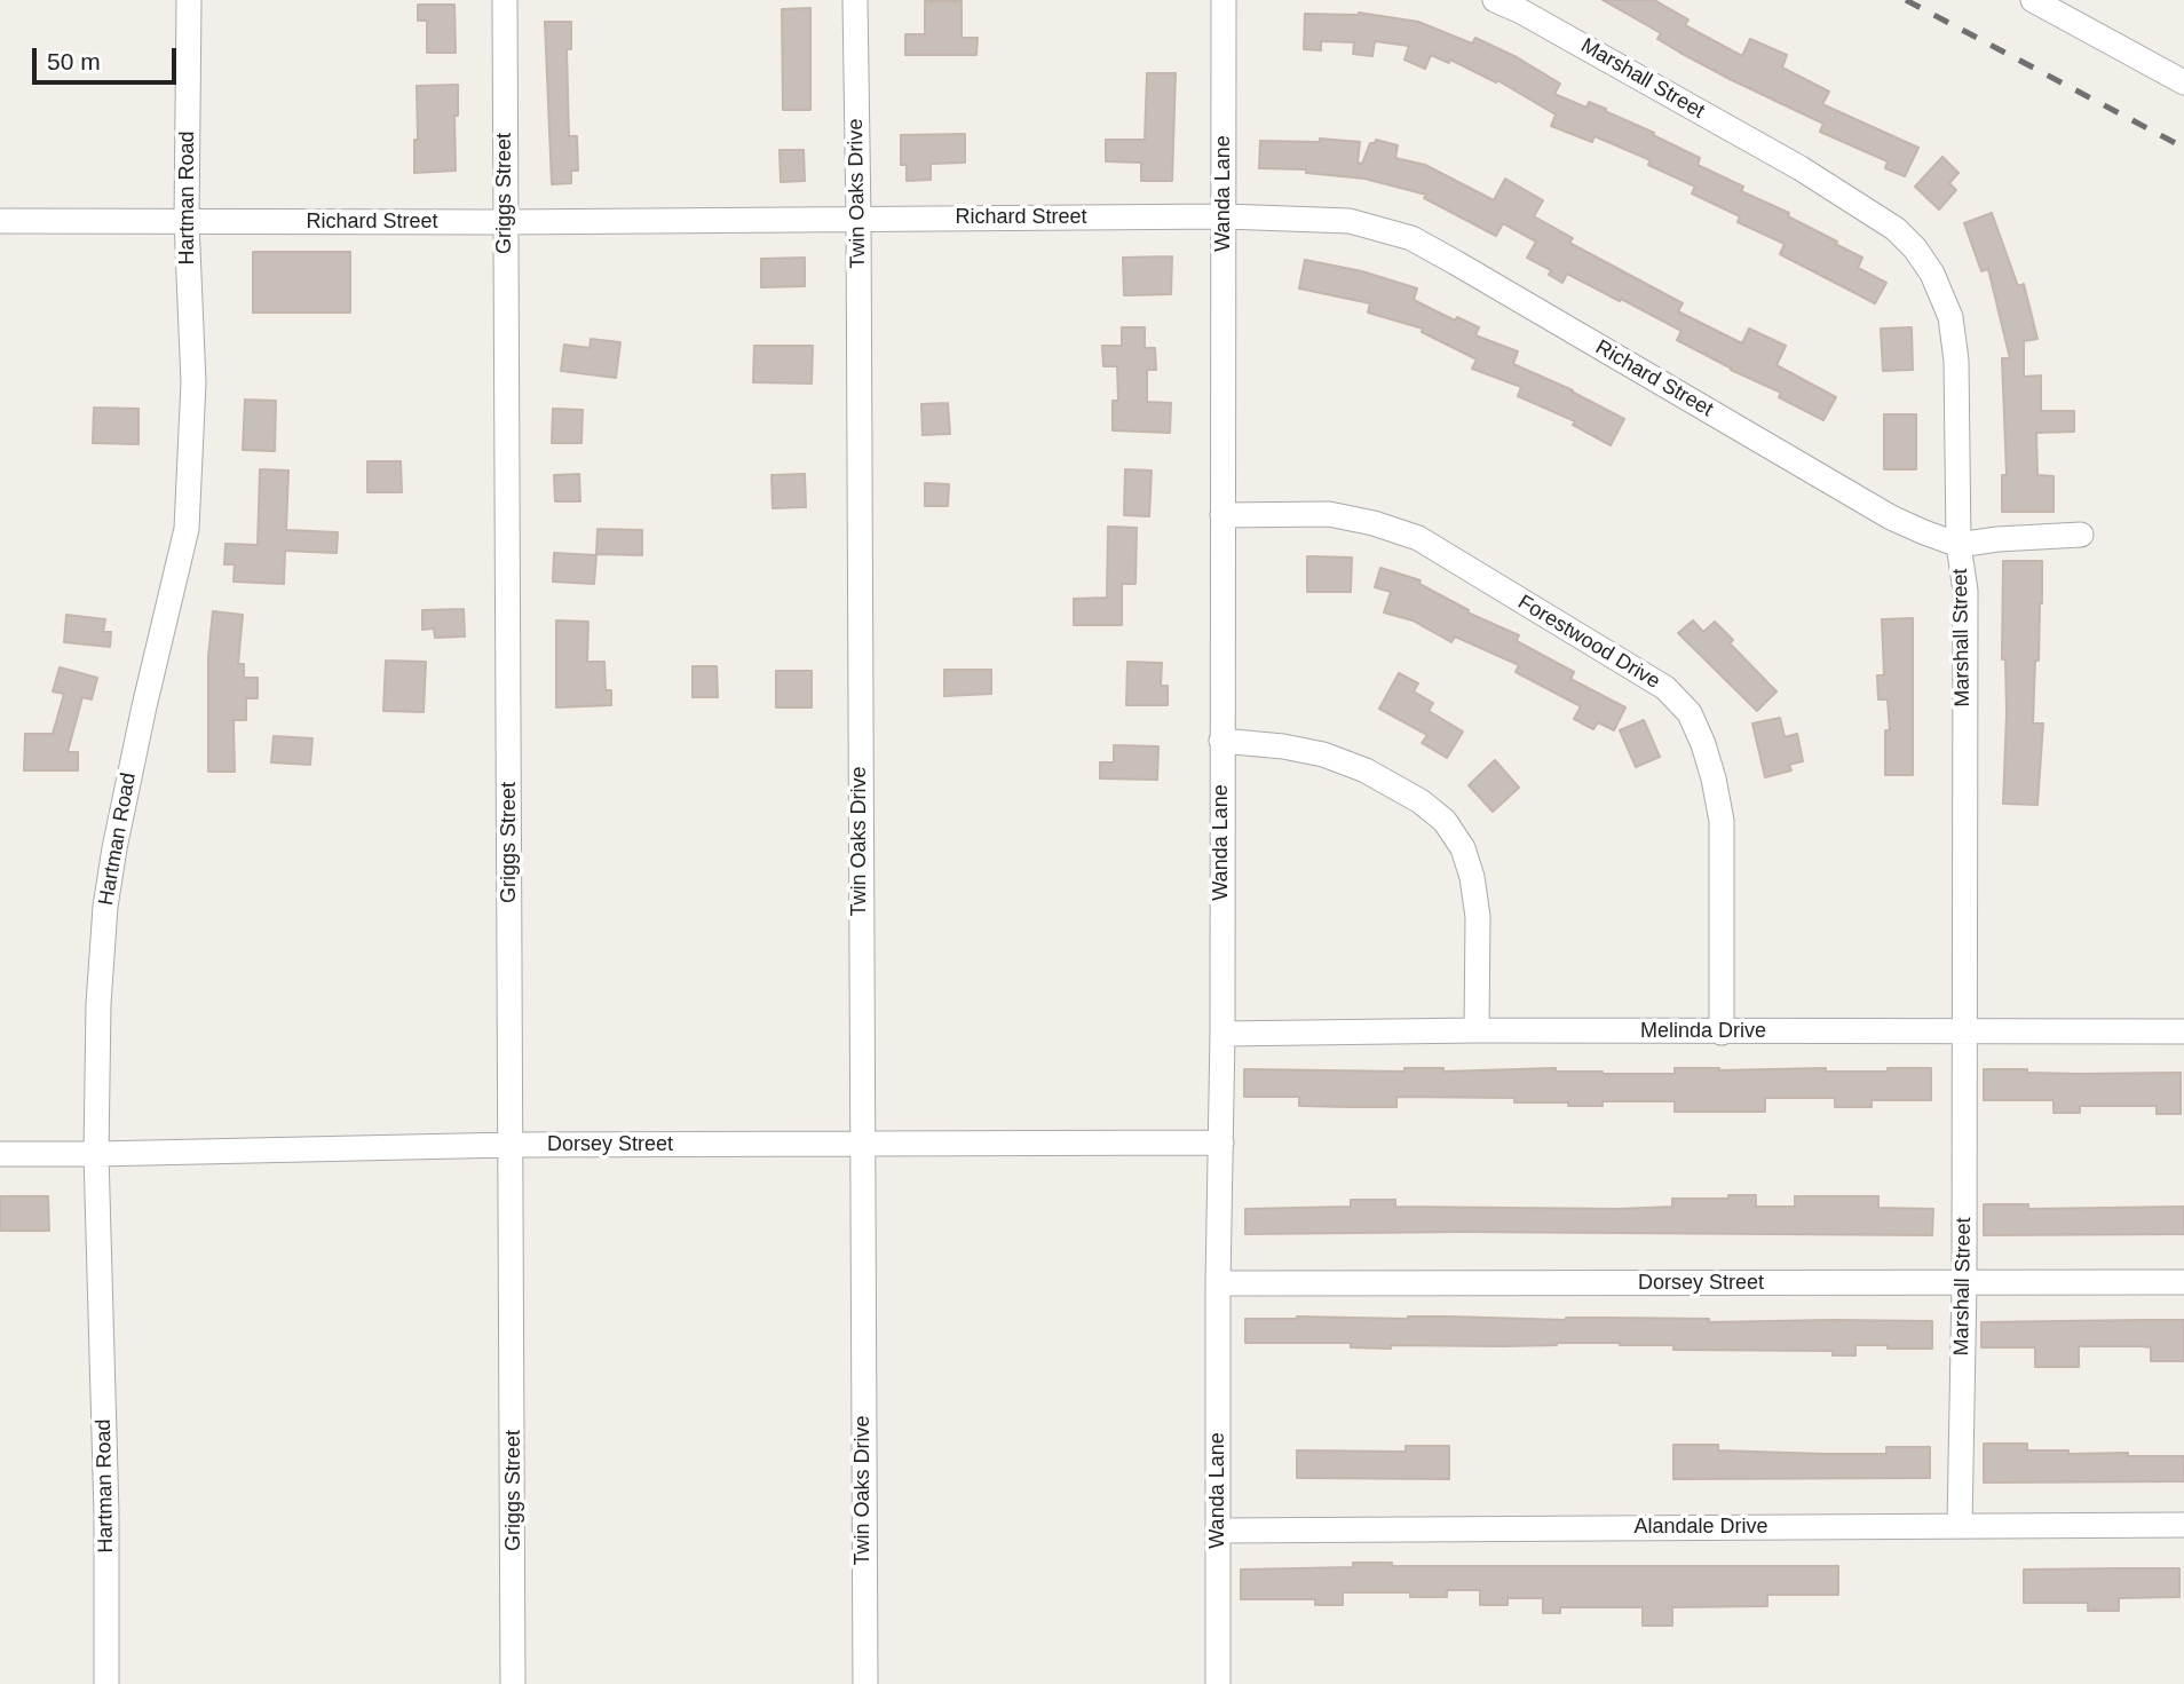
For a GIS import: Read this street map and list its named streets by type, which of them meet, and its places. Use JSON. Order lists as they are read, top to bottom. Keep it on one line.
{"streets":{"street":["Marshall Street","Griggs Street","Twin Oaks Drive","Wanda Lane","Hartman Road","Richard Street","Forestwood Drive","Melinda Drive","Dorsey Street","Alandale Drive"]},"crossings":[["Marshall Street","Richard Street"],["Marshall Street","Melinda Drive"],["Marshall Street","Dorsey Street"],["Marshall Street","Alandale Drive"],["Griggs Street","Richard Street"],["Griggs Street","Dorsey Street"],["Twin Oaks Drive","Richard Street"],["Twin Oaks Drive","Dorsey Street"],["Wanda Lane","Richard Street"],["Wanda Lane","Forestwood Drive"],["Wanda Lane","Melinda Drive"],["Wanda Lane","Dorsey Street"],["Wanda Lane","Alandale Drive"],["Hartman Road","Richard Street"],["Hartman Road","Dorsey Street"],["Forestwood Drive","Melinda Drive"]],"scale_bar":"50 m"}
